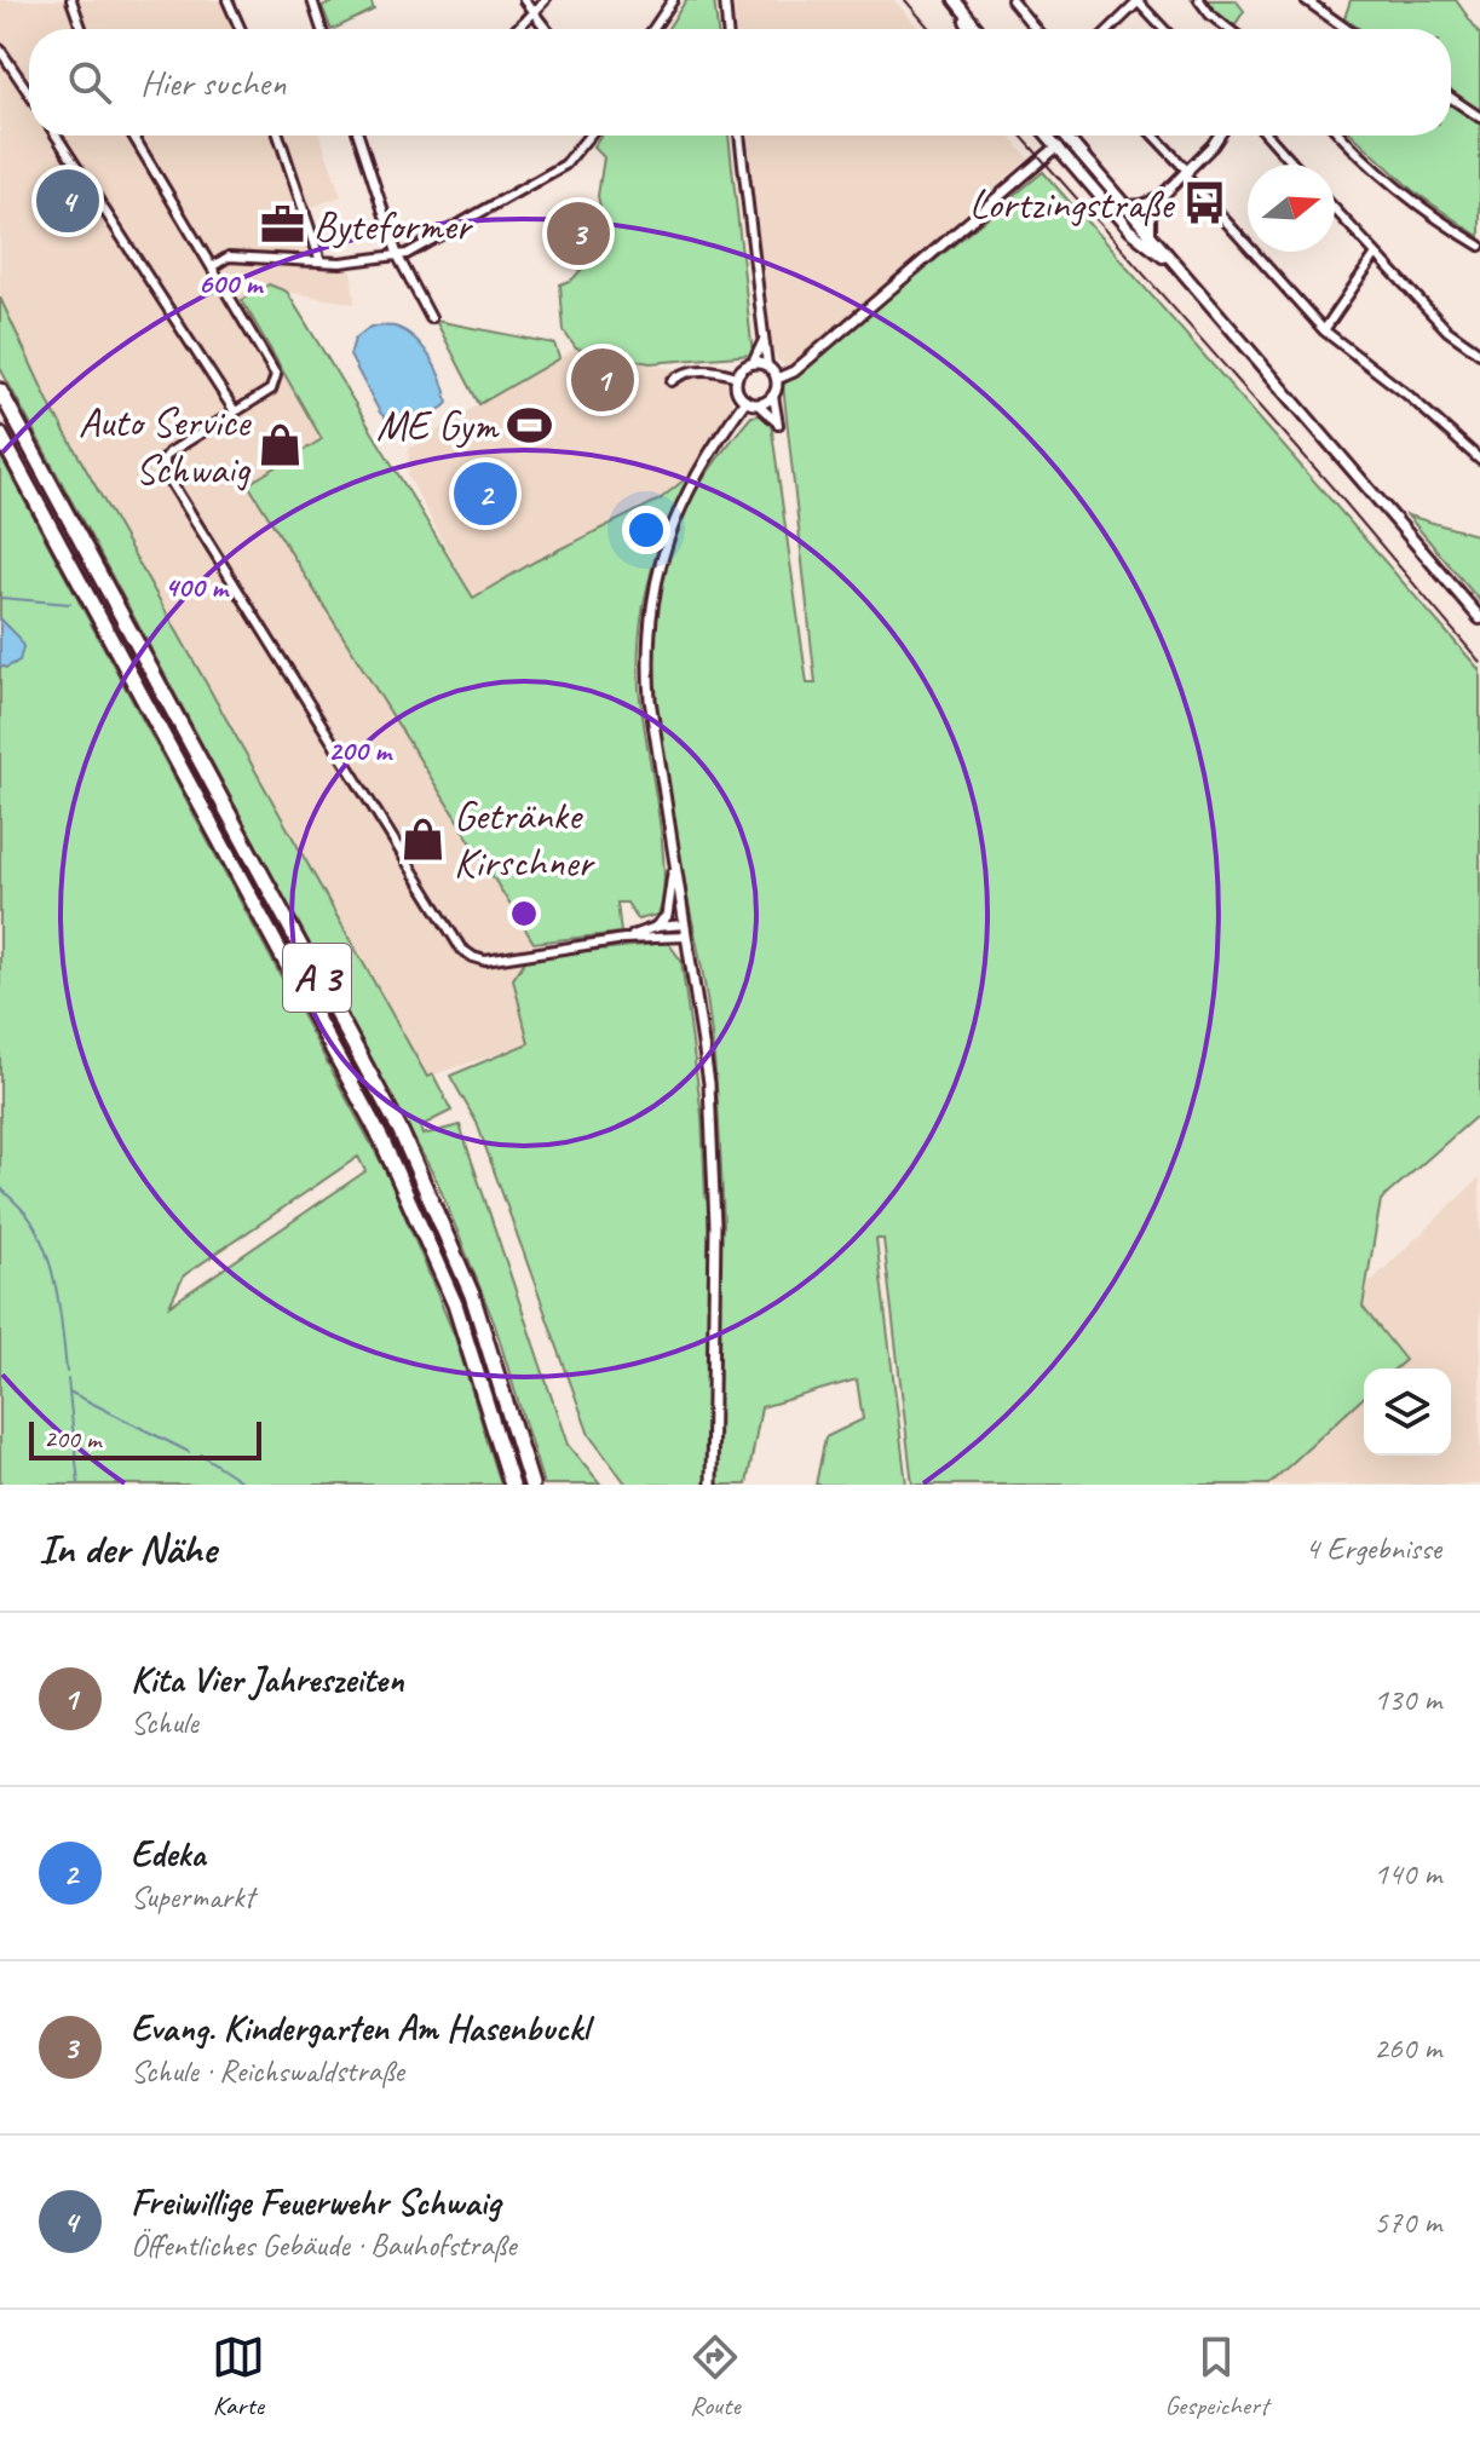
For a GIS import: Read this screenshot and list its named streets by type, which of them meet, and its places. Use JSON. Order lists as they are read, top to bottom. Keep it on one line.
{"streets":{"highway":["A 3"]},"places":{"bus stop":["Lortzingstraße"],"office":["Byteformer"],"sports":["ME Gym"],"shop":["Auto Service Schwaig","Getränke Kirschner"]},"scale_bar":"200 m","north":"right","page":{"search":"Hier suchen","pins":["4","3","1","2"],"scale":"200 m","heading":["In der Nähe","4 Ergebnisse"],"list":[{"mark":"1","name":"Kita Vier Jahreszeiten","note":"Schule","value":"130 m"},{"mark":"2","name":"Edeka","note":"Supermarkt","value":"140 m"},{"mark":"3","name":"Evang. Kindergarten Am Hasenbuckl","note":"Schule · Reichswaldstraße","value":"260 m"},{"mark":"4","name":"Freiwillige Feuerwehr Schwaig","note":"Öffentliches Gebäude · Bauhofstraße","value":"570 m"}],"nav":["Karte","Route","Gespeichert"]},"rings":["600 m","400 m","200 m"]}
